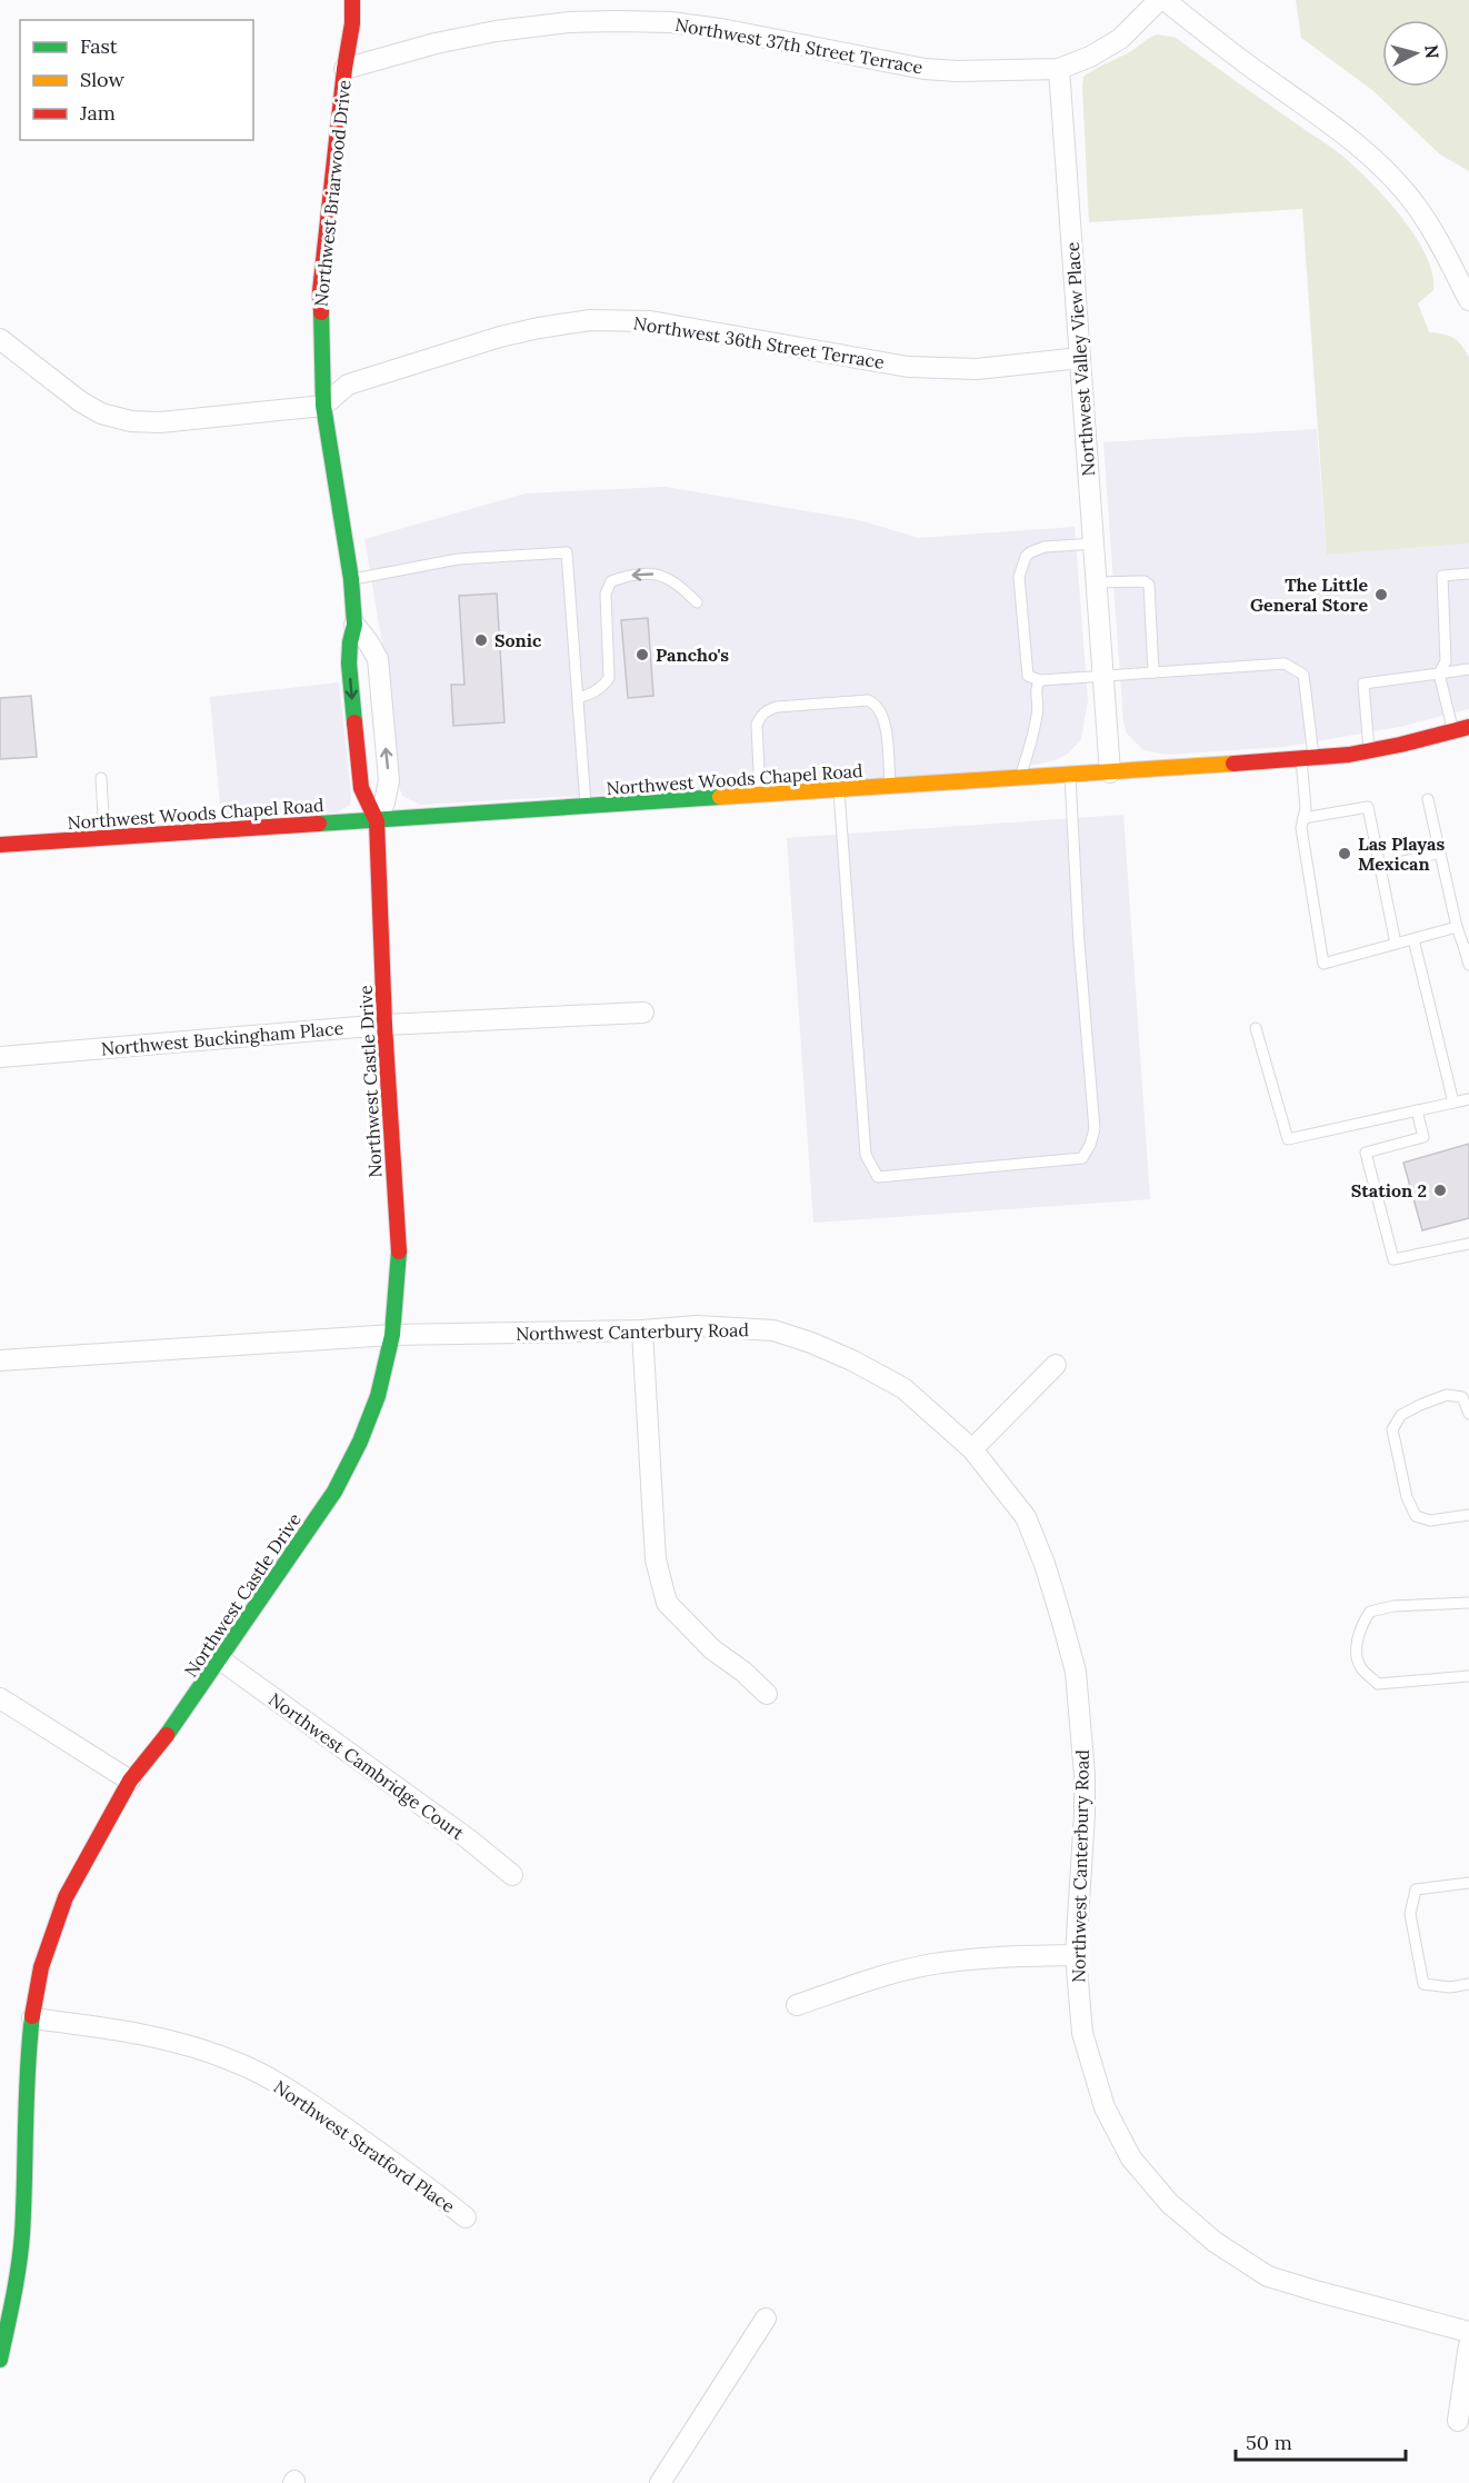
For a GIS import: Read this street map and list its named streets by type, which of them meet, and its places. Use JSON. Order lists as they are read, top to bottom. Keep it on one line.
{"streets":{"street":["Northwest 37th Street Terrace","Northwest Briarwood Drive","Northwest 36th Street Terrace","Northwest Valley View Place","Northwest Woods Chapel Road","Northwest Buckingham Place","Northwest Castle Drive","Northwest Canterbury Road","Northwest Cambridge Court","Northwest Stratford Place"]},"crossings":[["Northwest 37th Street Terrace","Northwest Briarwood Drive"],["Northwest 37th Street Terrace","Northwest Valley View Place"],["Northwest Briarwood Drive","Northwest 36th Street Terrace"],["Northwest Briarwood Drive","Northwest Woods Chapel Road"],["Northwest Briarwood Drive","Northwest Castle Drive"],["Northwest 36th Street Terrace","Northwest Valley View Place"],["Northwest Valley View Place","Northwest Woods Chapel Road"],["Northwest Woods Chapel Road","Northwest Castle Drive"],["Northwest Buckingham Place","Northwest Castle Drive"],["Northwest Castle Drive","Northwest Canterbury Road"],["Northwest Castle Drive","Northwest Cambridge Court"],["Northwest Castle Drive","Northwest Stratford Place"]],"places":["The Little General Store","Sonic","Pancho's","Las Playas Mexican","Station 2"],"legend":["Fast","Slow","Jam"],"scale_bar":"50 m","north":"right"}
